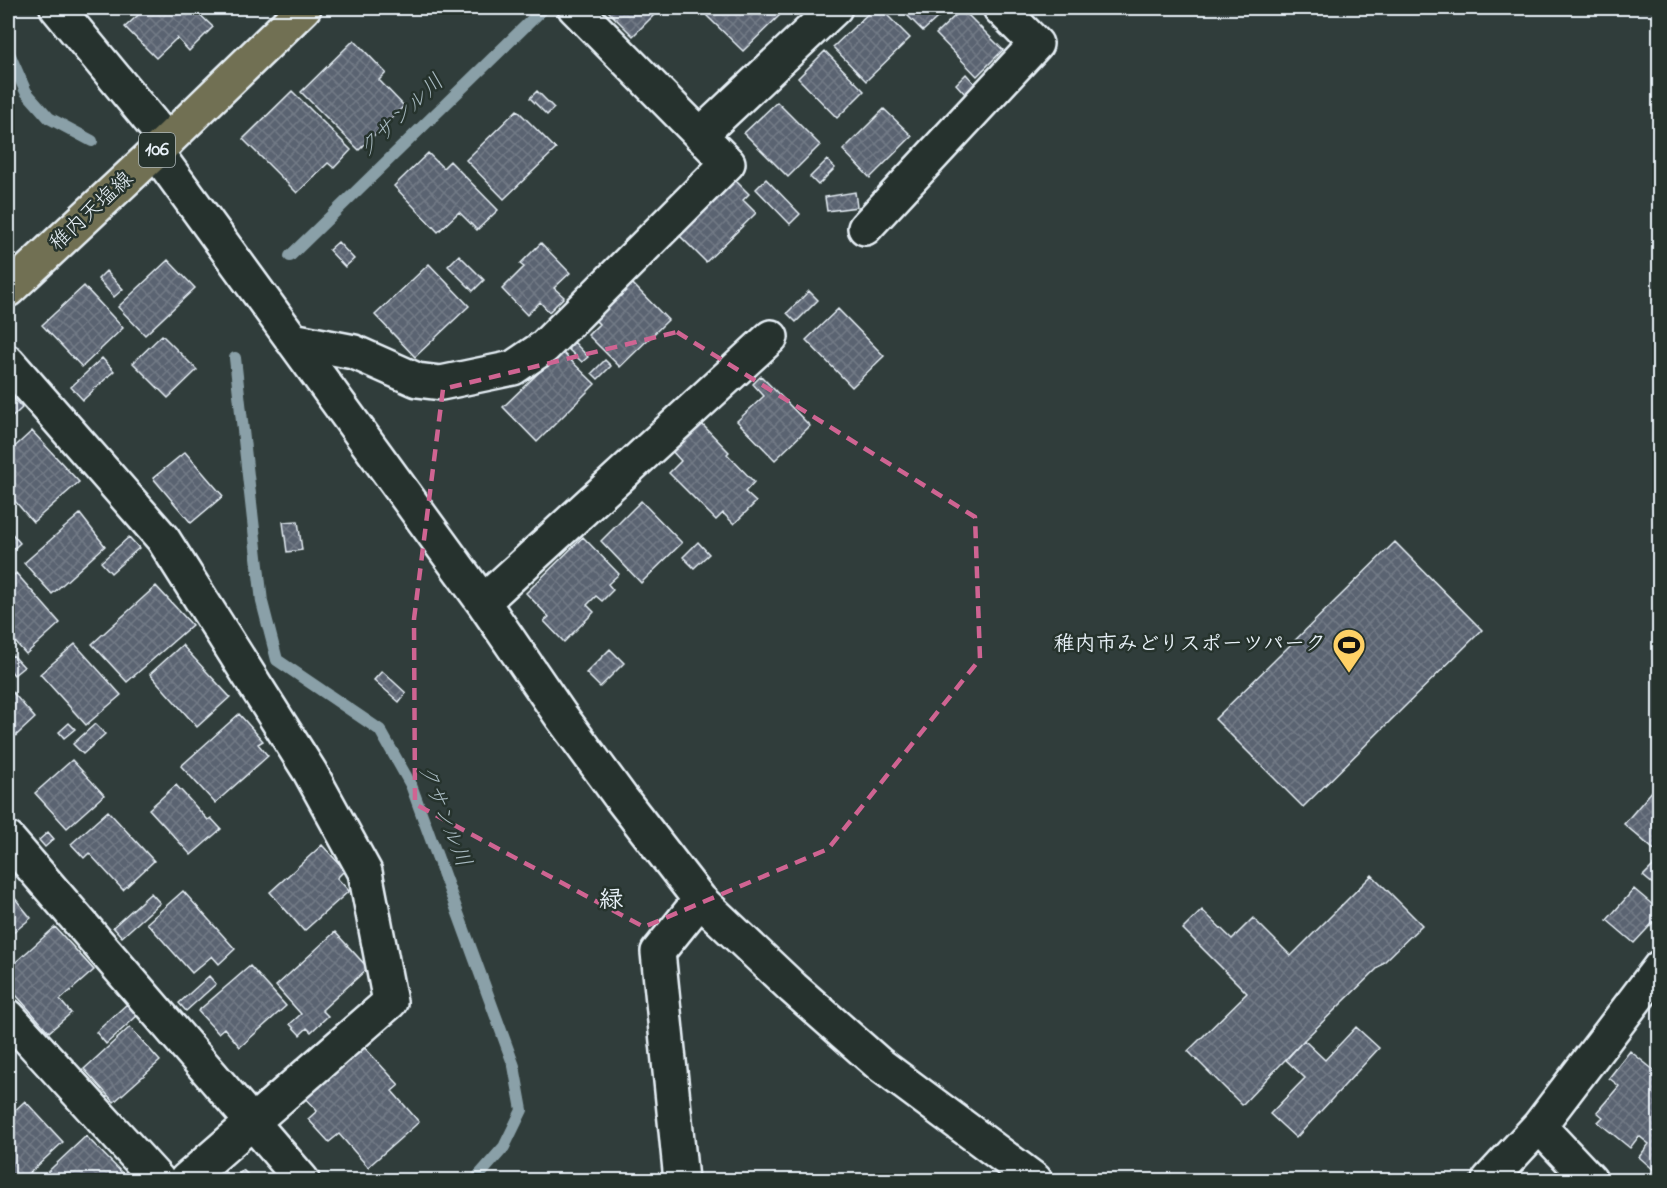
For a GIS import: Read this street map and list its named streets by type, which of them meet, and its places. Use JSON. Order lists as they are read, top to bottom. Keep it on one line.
{"streets":{"main road":["106","稚内天塩線"]},"districts":["緑"],"water":["クサンル川"],"places":{"sports":["稚内市みどりスポーツパーク"]}}
